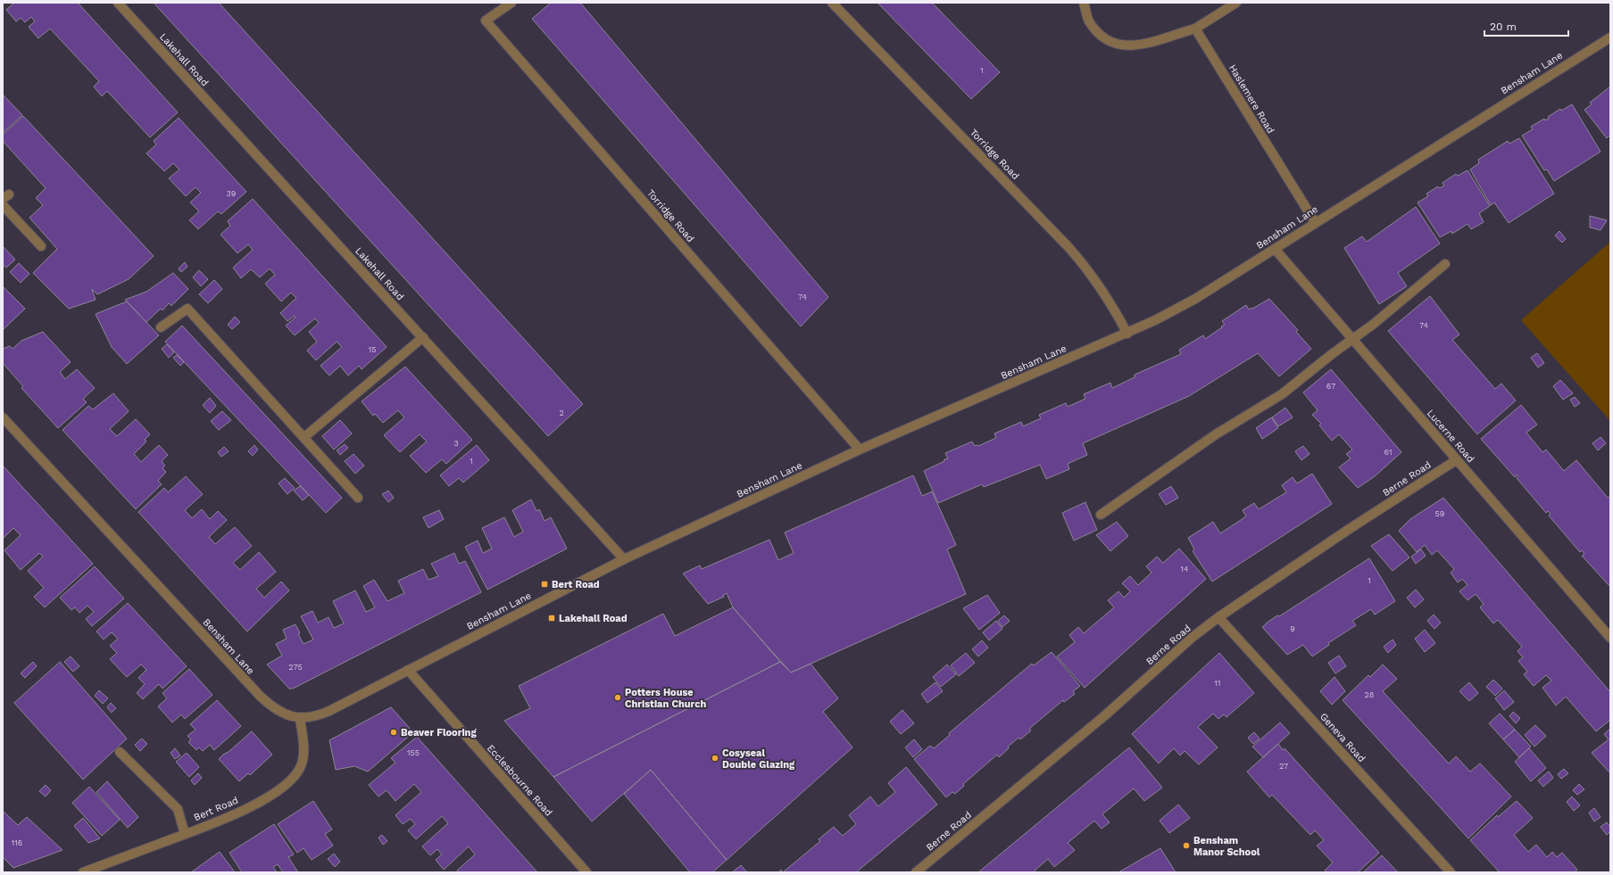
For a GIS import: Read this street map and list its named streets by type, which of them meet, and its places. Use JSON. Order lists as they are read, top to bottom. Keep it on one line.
{"streets":{"street":["Lakehall Road","Bensham Lane","Haslemere Road","Torridge Road","Lucerne Road","Berne Road","Geneva Road","Ecclesbourne Road","Bert Road"]},"crossings":[["Lakehall Road","Bensham Lane"],["Bensham Lane","Haslemere Road"],["Bensham Lane","Torridge Road"],["Bensham Lane","Lucerne Road"],["Bensham Lane","Ecclesbourne Road"],["Bensham Lane","Bert Road"],["Lucerne Road","Berne Road"],["Berne Road","Geneva Road"]],"places":{"transit":["Bert Road","Lakehall Road"],"other":["Potters House Christian Church","Beaver Flooring","Cosyseal Double Glazing","Bensham Manor School"]},"house_numbers":["1","39","74","74","15","67","2","3","61","1","59","14","1","9","275","11","28","155","27","116"],"scale_bar":"20 m"}
